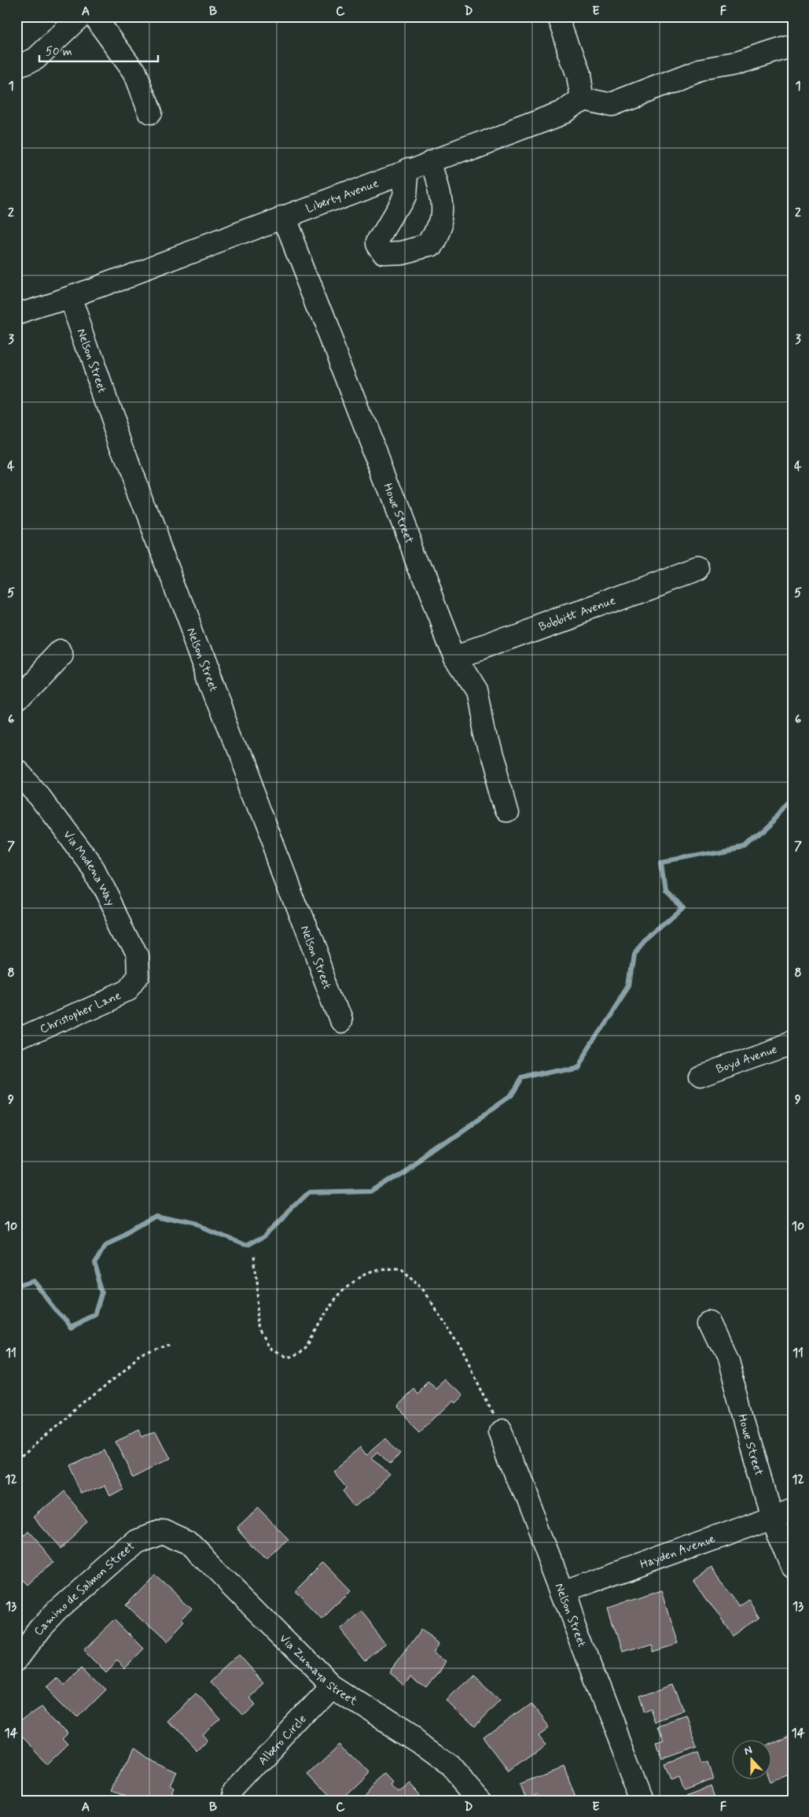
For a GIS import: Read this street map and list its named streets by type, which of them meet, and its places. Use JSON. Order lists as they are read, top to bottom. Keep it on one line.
{"streets":{"street":["Liberty Avenue","Nelson Street","Howe Street","Bobbitt Avenue","Via Modena Way","Christopher Lane","Boyd Avenue","Hayden Avenue","Camino de Salmon Street","Via Zumaya Street","Albero Circle"]},"crossings":[["Liberty Avenue","Nelson Street"],["Liberty Avenue","Howe Street"],["Nelson Street","Hayden Avenue"],["Howe Street","Bobbitt Avenue"],["Howe Street","Hayden Avenue"],["Via Modena Way","Christopher Lane"],["Camino de Salmon Street","Via Zumaya Street"],["Via Zumaya Street","Albero Circle"]],"scale_bar":"50 m","north":"top","grid":{"columns":["A","B","C","D","E","F"],"rows":["1","2","3","4","5","6","7","8","9","10","11","12","13","14"]}}
